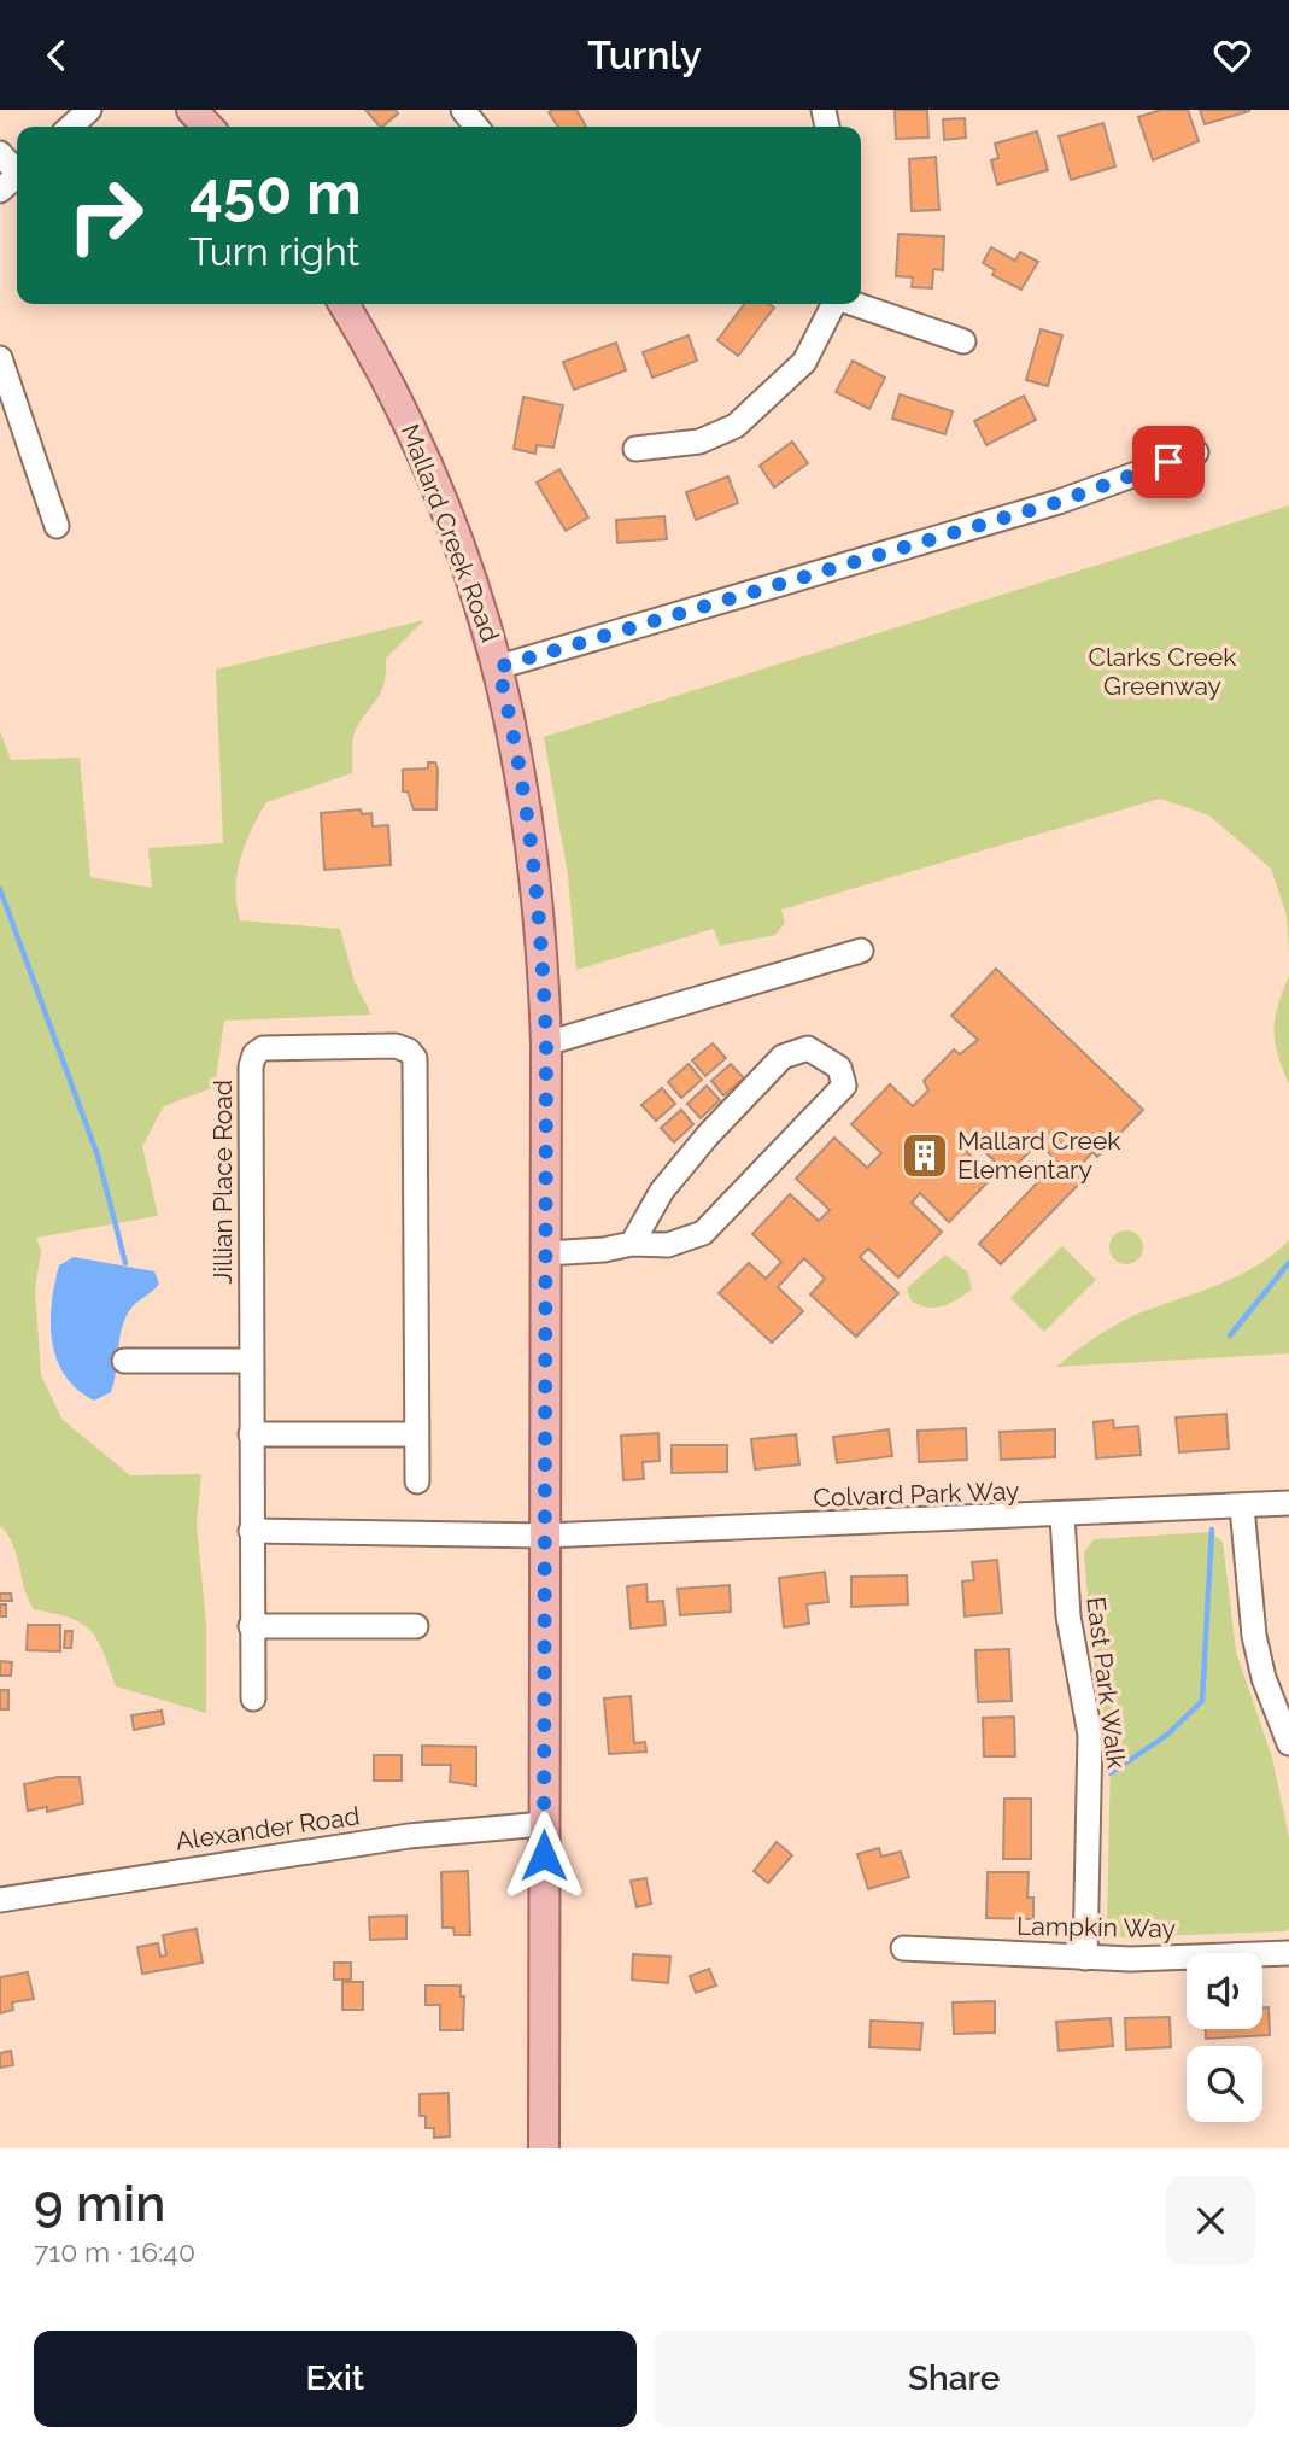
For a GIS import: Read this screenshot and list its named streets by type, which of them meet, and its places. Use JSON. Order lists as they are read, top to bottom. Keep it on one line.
{"streets":{"main road":["Mallard Creek Road"],"street":["Jillian Place Road","Colvard Park Way","East Park Walk","Alexander Road","Lampkin Way"]},"crossings":[["Mallard Creek Road","Colvard Park Way"],["Mallard Creek Road","Alexander Road"],["Jillian Place Road","Colvard Park Way"],["Colvard Park Way","East Park Walk"],["East Park Walk","Lampkin Way"]],"parks":["Clarks Creek Greenway"],"places":{"building":["Mallard Creek Elementary"]},"page":{"header":"Turnly","turn":["450 m","Turn right"],"heading":["9 min","710 m · 16:40"],"buttons":["Exit","Share"]}}
